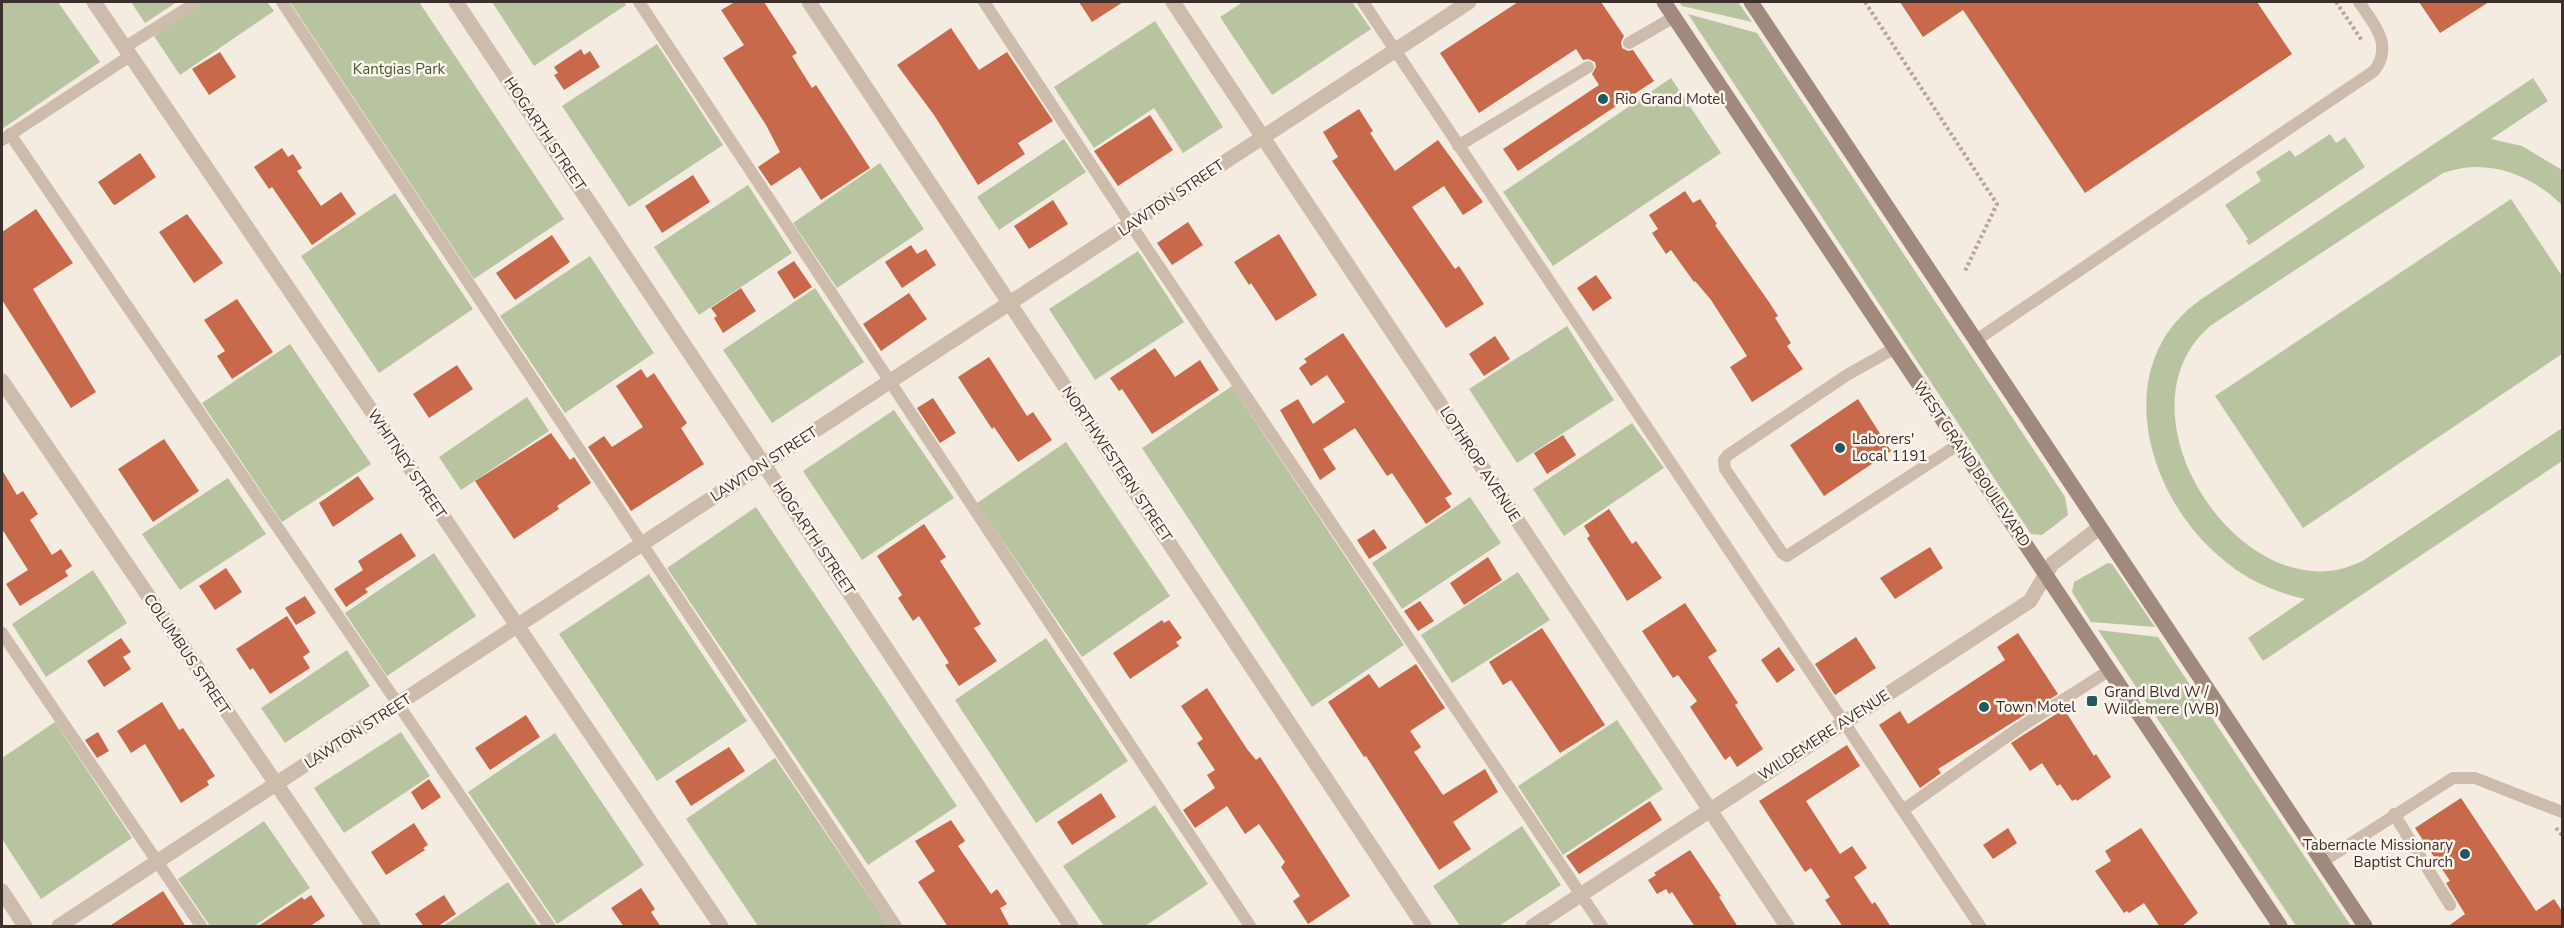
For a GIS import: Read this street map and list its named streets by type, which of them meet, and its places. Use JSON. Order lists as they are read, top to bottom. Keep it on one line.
{"streets":{"main road":["WEST GRAND BOULEVARD"],"street":["HOGARTH STREET","LAWTON STREET","WHITNEY STREET","NORTHWESTERN STREET","LOTHROP AVENUE","COLUMBUS STREET","WILDEMERE AVENUE"]},"crossings":[["HOGARTH STREET","LAWTON STREET"],["LAWTON STREET","WHITNEY STREET"],["LAWTON STREET","NORTHWESTERN STREET"],["LAWTON STREET","LOTHROP AVENUE"],["LAWTON STREET","COLUMBUS STREET"],["LOTHROP AVENUE","WILDEMERE AVENUE"],["WEST GRAND BOULEVARD","WILDEMERE AVENUE"]],"parks":["Kantgias Park"],"places":{"other":["Rio Grand Motel","Laborers' Local 1191","Town Motel","Tabernacle Missionary Baptist Church"],"transit":["Grand Blvd W / Wildemere (WB)"]}}
